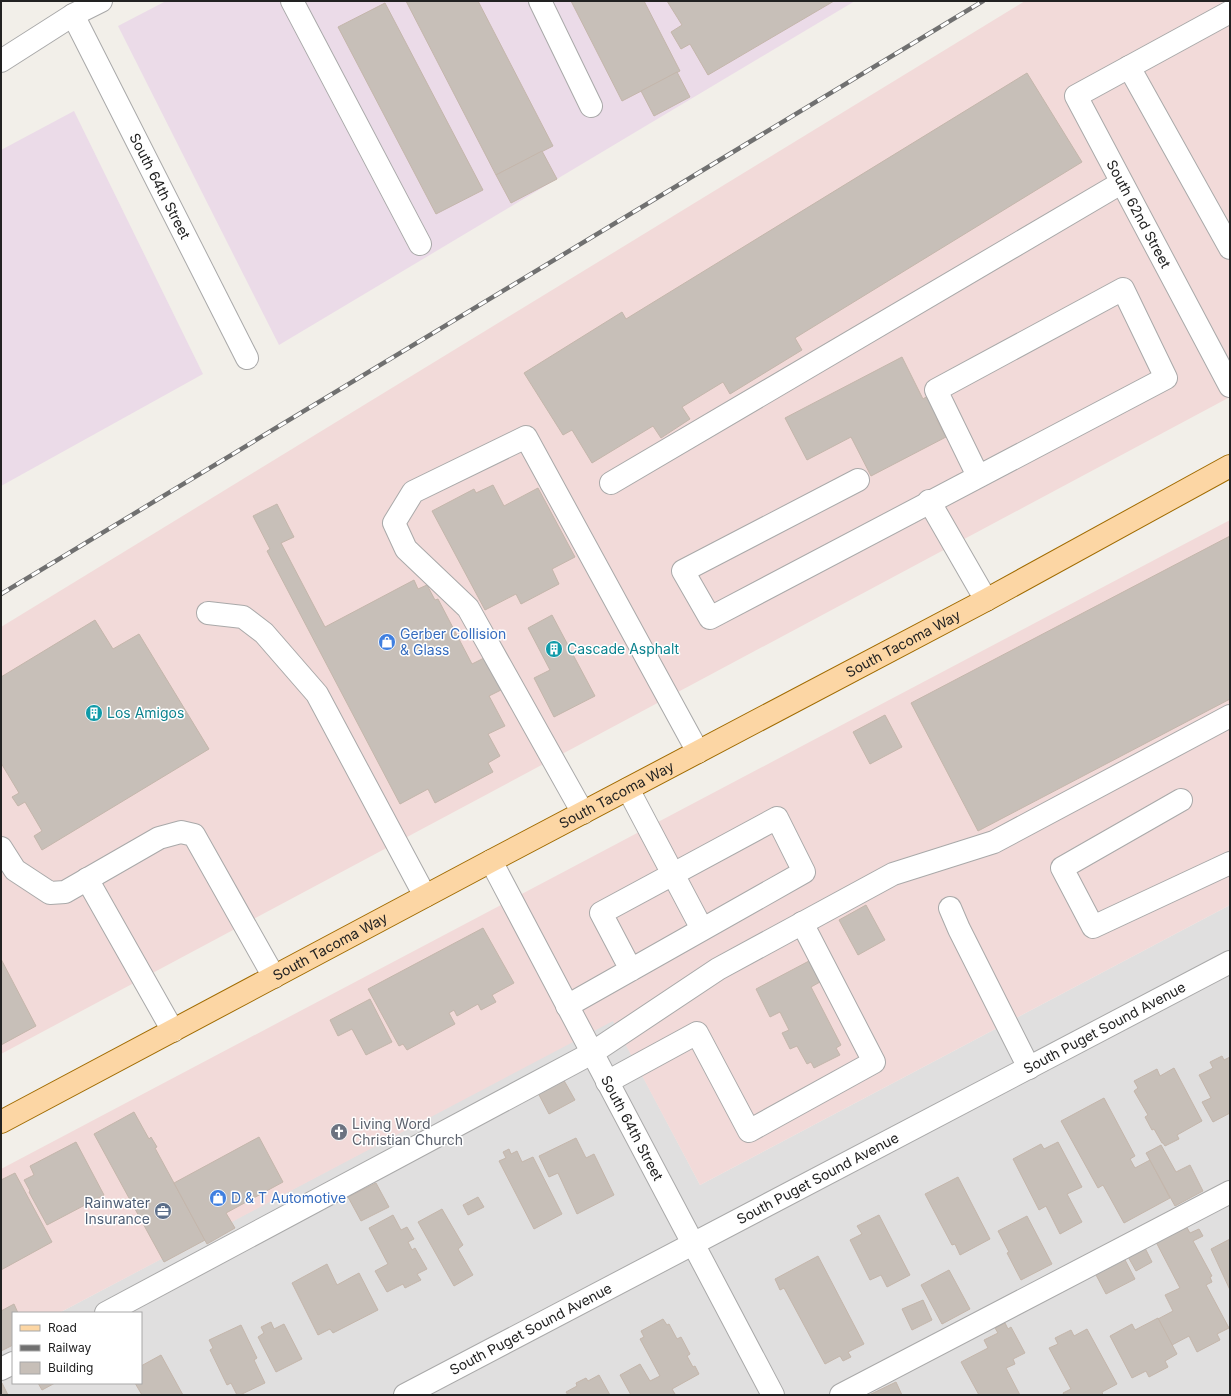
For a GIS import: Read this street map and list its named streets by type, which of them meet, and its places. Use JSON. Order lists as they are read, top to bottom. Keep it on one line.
{"streets":{"main road":["South Tacoma Way"],"street":["South 64th Street","South 62nd Street","South Puget Sound Avenue"]},"crossings":[["South 64th Street","South Tacoma Way"],["South 64th Street","South Puget Sound Avenue"]],"places":{"shop":["Gerber Collision & Glass","D & T Automotive"],"building":["Cascade Asphalt","Los Amigos"],"church":["Living Word Christian Church"],"office":["Rainwater Insurance"]},"legend":["Road","Railway","Building"]}
